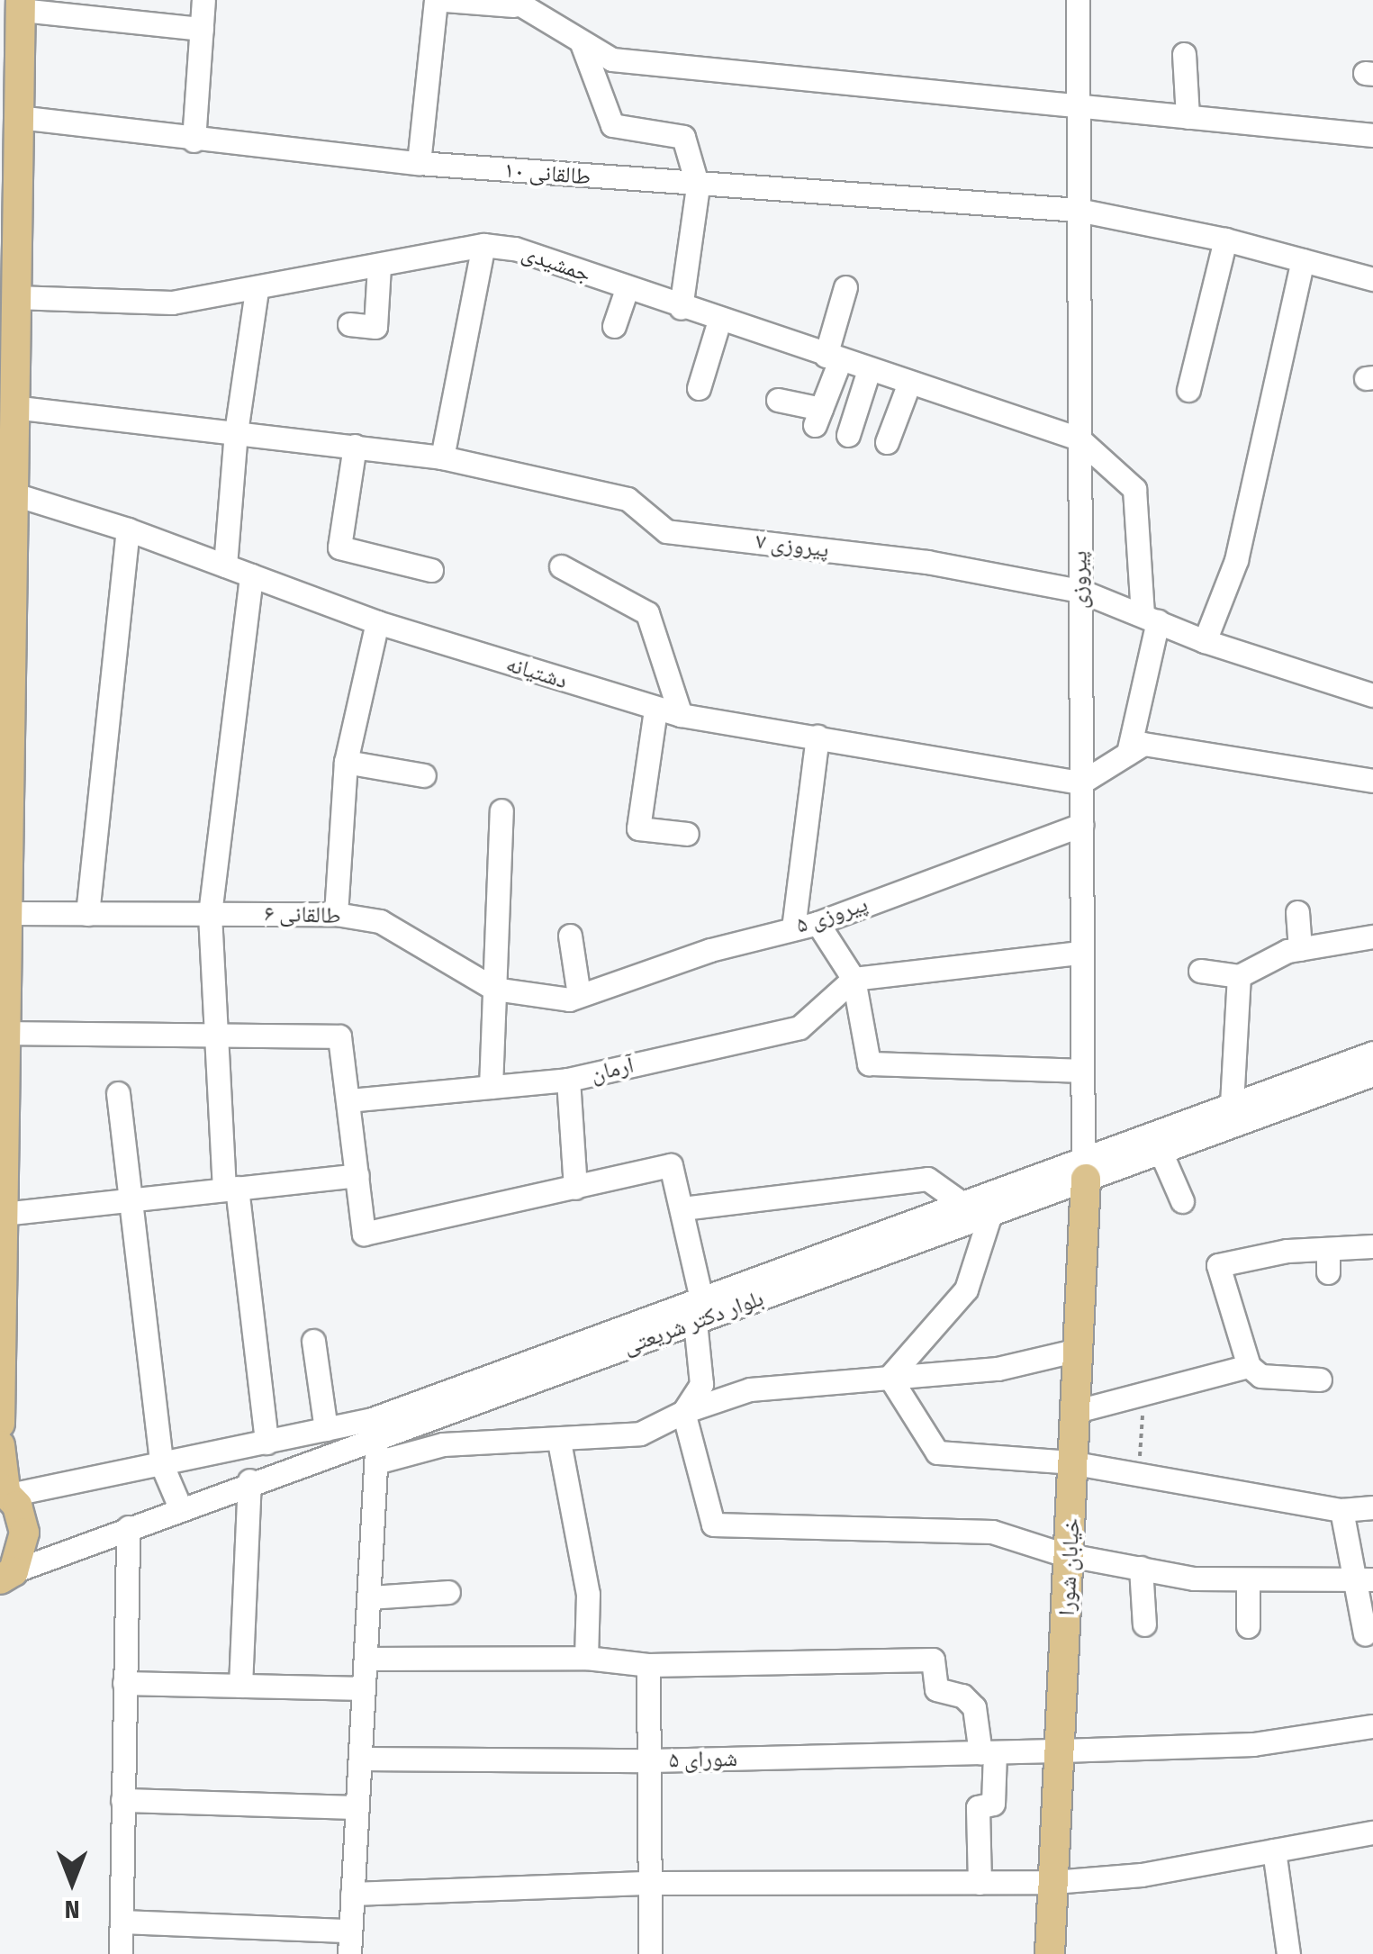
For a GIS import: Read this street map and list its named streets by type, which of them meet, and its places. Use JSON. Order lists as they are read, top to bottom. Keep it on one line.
{"streets":{"main road":["خیابان شورا"],"street":["طالقانی ۱۰","جمشیدی","پیروزی ۷","پیروزی","دشتیانه","طالقانی ۶","پیروزی ۵","آرمان","بلوار دکتر شریعتی","شورای ۵"]},"crossings":[["طالقانی ۱۰","پیروزی"],["جمشیدی","پیروزی"],["پیروزی ۷","پیروزی"],["پیروزی","دشتیانه"],["پیروزی","پیروزی ۵"],["پیروزی","بلوار دکتر شریعتی"],["پیروزی","خیابان شورا"],["طالقانی ۶","پیروزی ۵"],["بلوار دکتر شریعتی","خیابان شورا"],["خیابان شورا","شورای ۵"]],"north":"bottom"}
